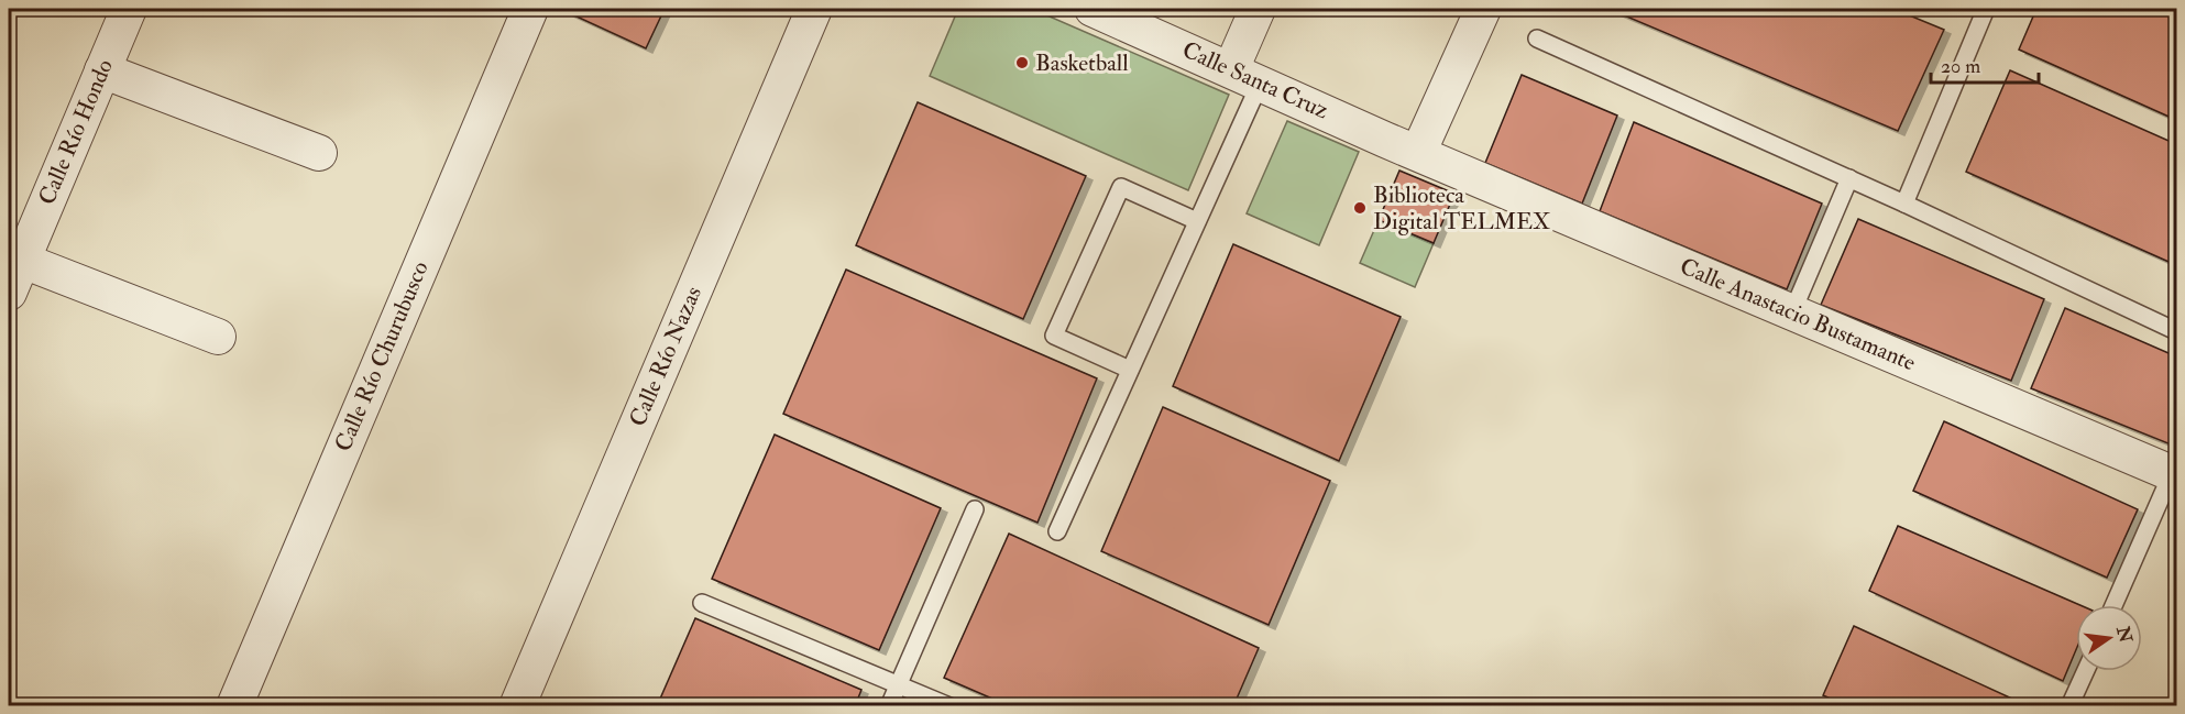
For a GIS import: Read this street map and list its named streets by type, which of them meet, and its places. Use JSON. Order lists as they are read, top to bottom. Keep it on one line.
{"streets":{"street":["Calle Santa Cruz","Calle Río Hondo","Calle Anastacio Bustamante","Calle Río Churubusco","Calle Río Nazas"]},"crossings":[["Calle Santa Cruz","Calle Anastacio Bustamante"]],"places":["Basketball","Biblioteca Digital TELMEX"],"scale_bar":"20 m","north":"right"}
